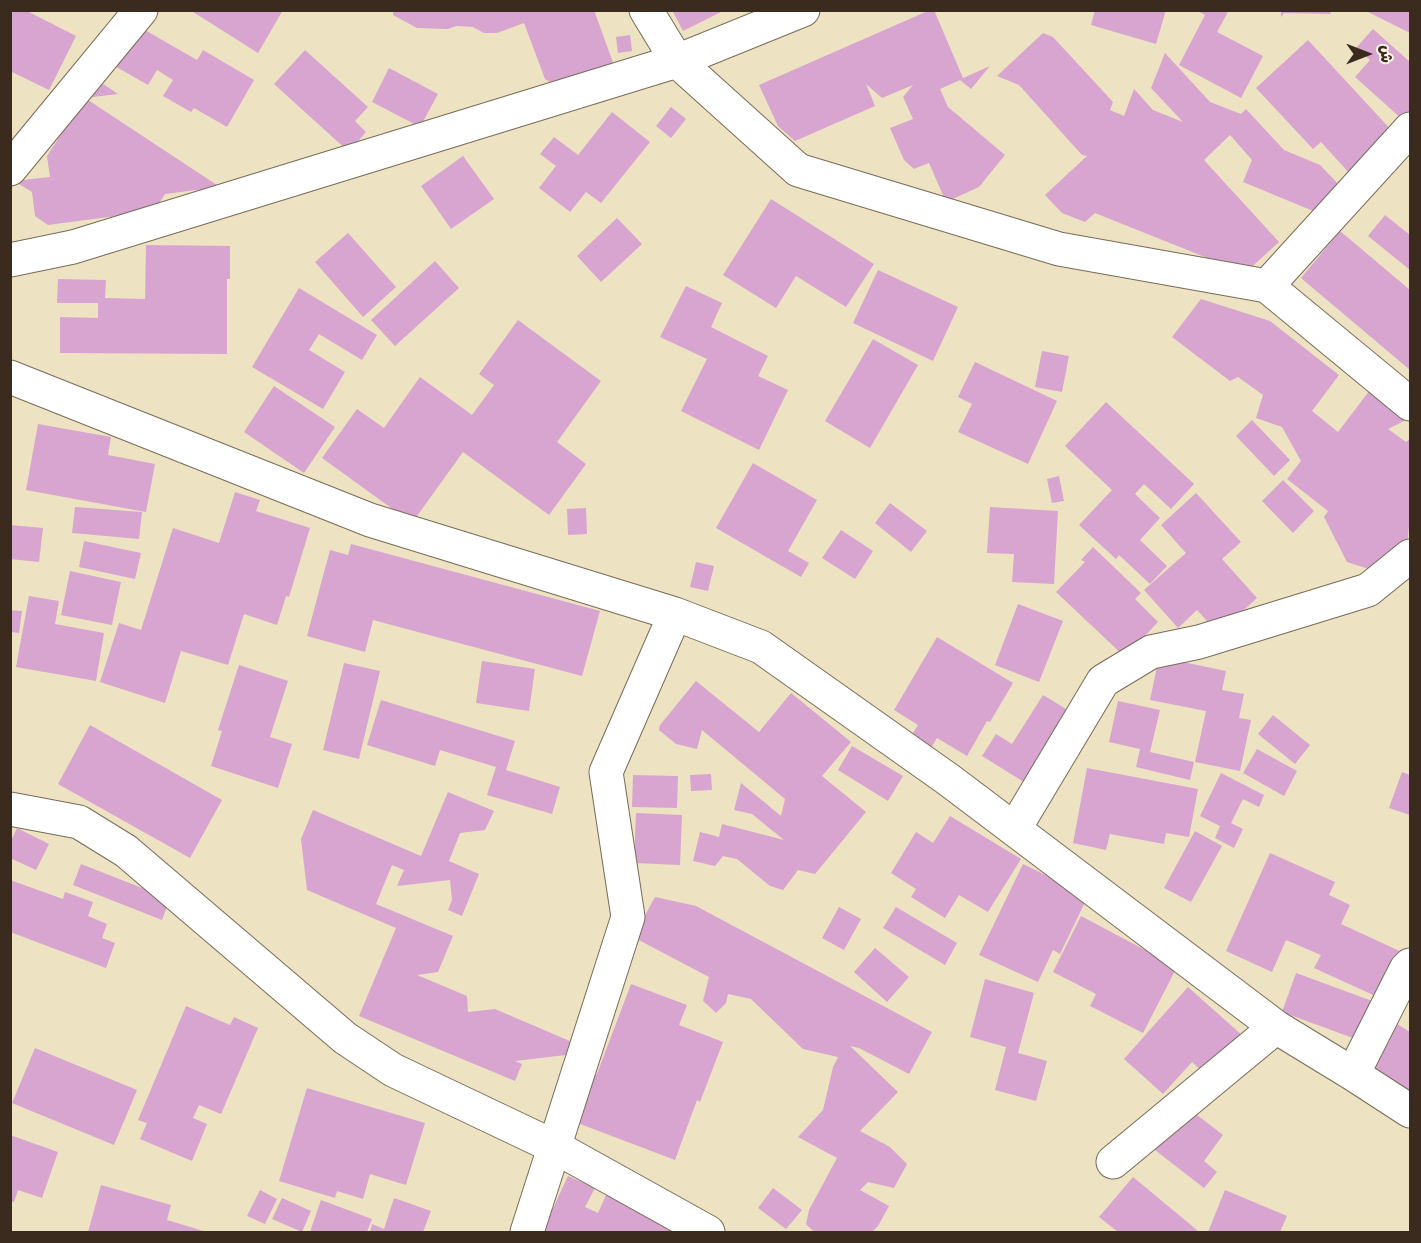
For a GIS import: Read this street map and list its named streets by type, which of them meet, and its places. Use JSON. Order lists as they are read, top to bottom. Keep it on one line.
{"north":"right"}
